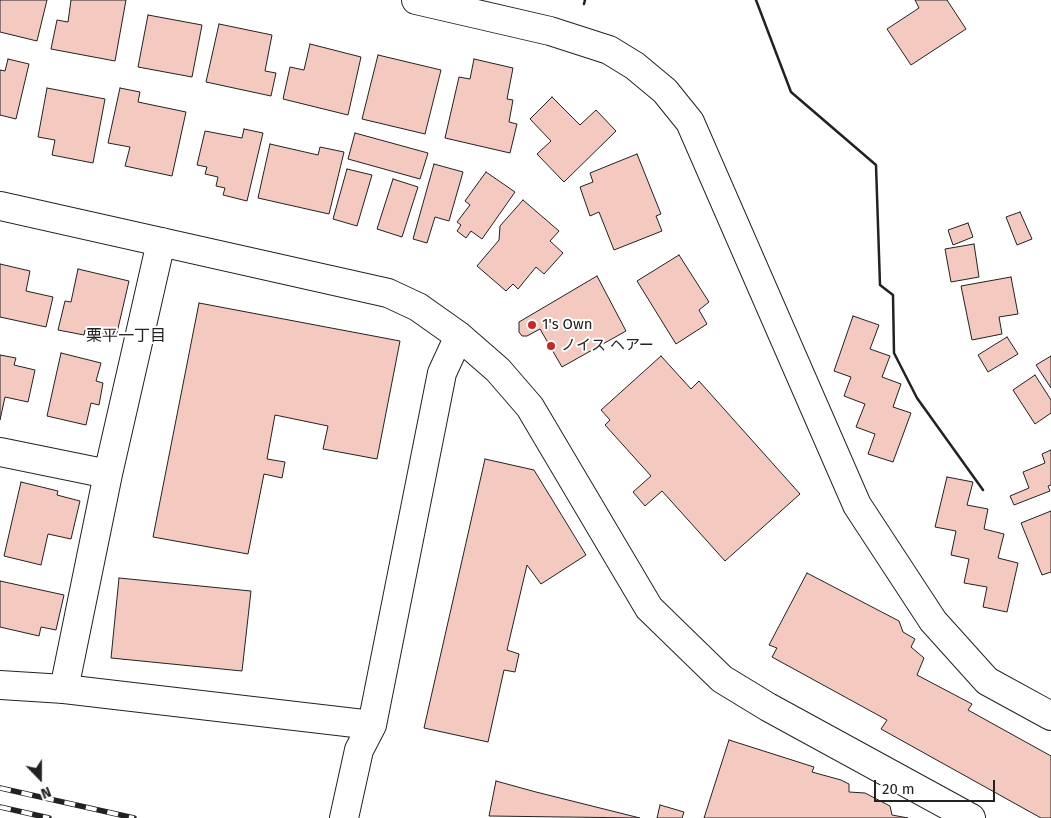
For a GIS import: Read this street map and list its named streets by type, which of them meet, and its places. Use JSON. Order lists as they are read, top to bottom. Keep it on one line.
{"districts":["栗平一丁目"],"places":["1's Own","ノイス ヘアー"],"scale_bar":"20 m","north":"bottom"}
